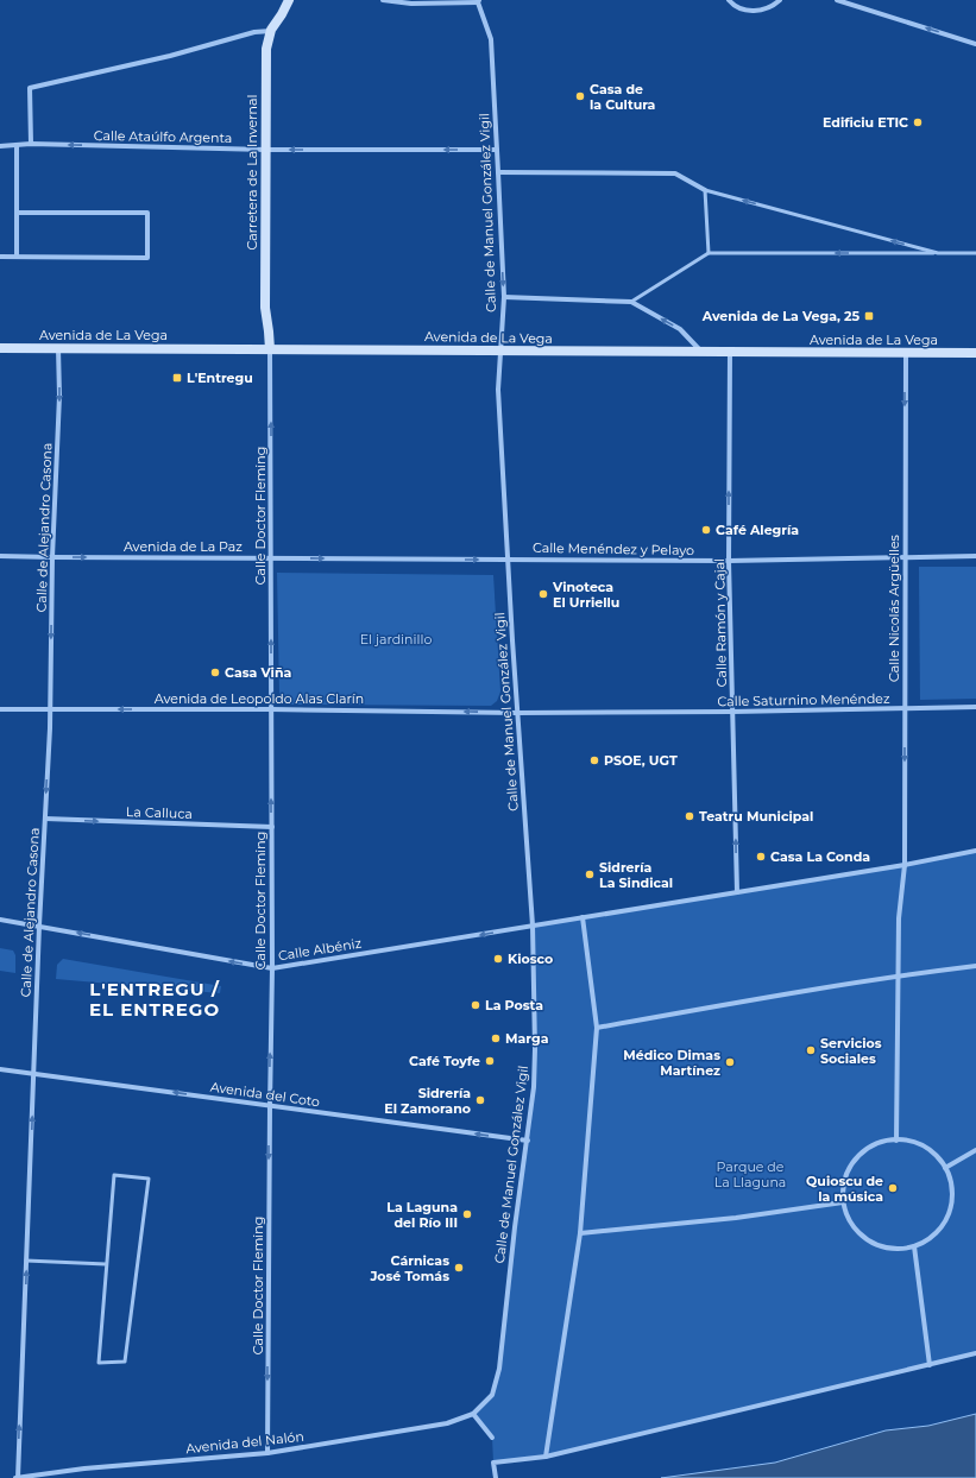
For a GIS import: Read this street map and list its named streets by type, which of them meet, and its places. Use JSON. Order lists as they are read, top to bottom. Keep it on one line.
{"streets":{"street":["Calle Ataúlfo Argenta","Carretera de La Invernal","Calle de Manuel González Vigil","Avenida de La Vega","Calle Doctor Fleming","Calle de Alejandro Casona","Avenida de La Paz","Calle Menéndez y Pelayo","Calle Nicolás Argüelles","Calle Ramón y Cajal","Avenida de Leopoldo Alas Clarín","Calle Saturnino Menéndez","La Calluca","Calle Albéniz","Avenida del Coto","Avenida del Nalón"]},"crossings":[["Calle Ataúlfo Argenta","Carretera de La Invernal"],["Calle Ataúlfo Argenta","Calle de Manuel González Vigil"],["Carretera de La Invernal","Avenida de La Vega"],["Carretera de La Invernal","Calle Doctor Fleming"],["Calle de Manuel González Vigil","Avenida de La Vega"],["Calle de Manuel González Vigil","Avenida de La Paz"],["Calle de Manuel González Vigil","Calle Menéndez y Pelayo"],["Calle de Manuel González Vigil","Avenida de Leopoldo Alas Clarín"],["Calle de Manuel González Vigil","Calle Saturnino Menéndez"],["Calle de Manuel González Vigil","Calle Albéniz"],["Calle de Manuel González Vigil","Avenida del Coto"],["Calle de Manuel González Vigil","Avenida del Nalón"],["Avenida de La Vega","Calle Doctor Fleming"],["Avenida de La Vega","Calle de Alejandro Casona"],["Avenida de La Vega","Calle Nicolás Argüelles"],["Avenida de La Vega","Calle Ramón y Cajal"],["Calle Doctor Fleming","Avenida de La Paz"],["Calle Doctor Fleming","Avenida de Leopoldo Alas Clarín"],["Calle Doctor Fleming","La Calluca"],["Calle Doctor Fleming","Calle Albéniz"],["Calle Doctor Fleming","Avenida del Coto"],["Calle Doctor Fleming","Avenida del Nalón"],["Calle de Alejandro Casona","Avenida de La Paz"],["Calle de Alejandro Casona","Avenida de Leopoldo Alas Clarín"],["Calle de Alejandro Casona","La Calluca"],["Calle de Alejandro Casona","Calle Albéniz"],["Calle de Alejandro Casona","Avenida del Coto"],["Calle de Alejandro Casona","Avenida del Nalón"],["Avenida de La Paz","Calle Menéndez y Pelayo"],["Calle Menéndez y Pelayo","Calle Nicolás Argüelles"],["Calle Menéndez y Pelayo","Calle Ramón y Cajal"],["Calle Nicolás Argüelles","Calle Saturnino Menéndez"],["Calle Nicolás Argüelles","Calle Albéniz"],["Calle Ramón y Cajal","Calle Saturnino Menéndez"],["Calle Ramón y Cajal","Calle Albéniz"],["Avenida de Leopoldo Alas Clarín","Calle Saturnino Menéndez"]],"one_way":["Calle Ataúlfo Argenta","Avenida de La Paz","Calle Nicolás Argüelles","Calle Ramón y Cajal","Avenida de Leopoldo Alas Clarín","La Calluca","Calle Albéniz","Avenida del Coto"],"districts":["L'ENTREGU / EL ENTREGO"],"parks":["El jardinillo","Parque de La Llaguna"],"places":{"other":["Casa de la Cultura","Edificiu ETIC","Café Alegría","Vinoteca El Urriellu","Casa Viña","PSOE, UGT","Teatru Municipal","Casa La Conda","Sidrería La Sindical","Kiosco","La Posta","Marga","Servicios Sociales","Café Toyfe","Médico Dimas Martínez","Sidrería El Zamorano","Quioscu de la música","La Laguna del Río III","Cárnicas José Tomás"],"transit":["Avenida de La Vega, 25","L'Entregu"]}}
